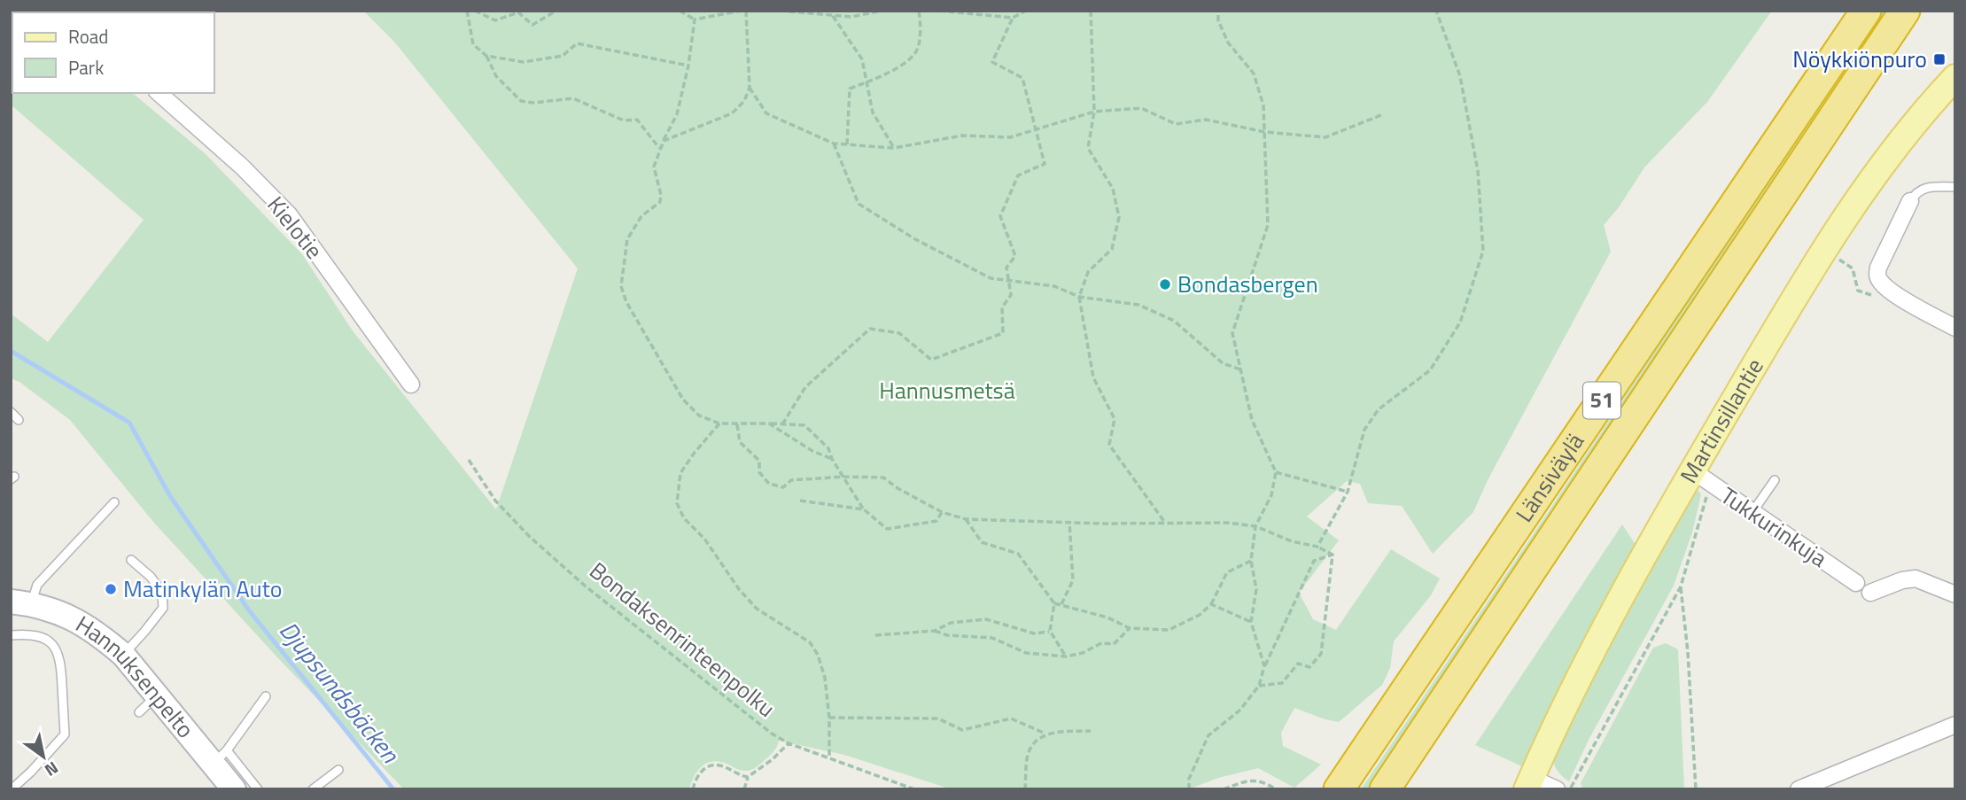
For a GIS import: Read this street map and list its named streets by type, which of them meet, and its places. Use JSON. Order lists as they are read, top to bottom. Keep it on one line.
{"streets":{"highway":["51","Länsiväylä"],"main road":["Martinsillantie","Hannuksenpelto"],"street":["Kielotie","Tukkurinkuja"],"path":["Bondaksenrinteenpolku"]},"crossings":[["Martinsillantie","Tukkurinkuja"]],"water":["Djupsundsbäcken"],"parks":["Hannusmetsä"],"places":{"transit":["Nöykkiönpuro"],"other":["Bondasbergen","Matinkylän Auto"]},"legend":["Road","Park"],"north":"bottom right"}
